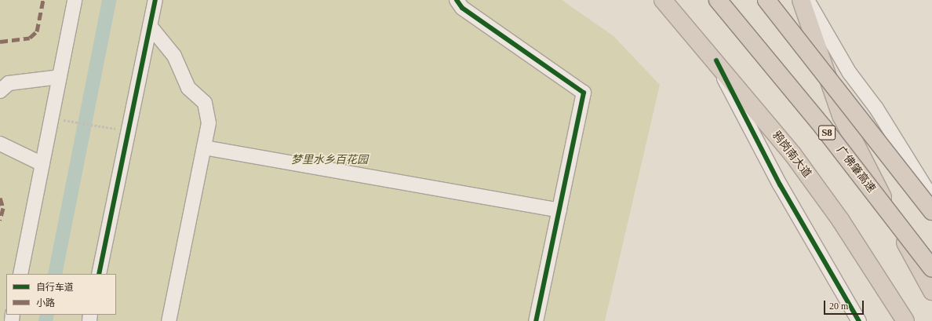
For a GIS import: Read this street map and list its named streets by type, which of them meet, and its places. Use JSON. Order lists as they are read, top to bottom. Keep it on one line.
{"streets":{"highway":["S8","鸦岗南大道","广佛肇高速"]},"parks":["梦里水乡百花园"],"legend":["自行车道","小路"],"scale_bar":"20 m"}
